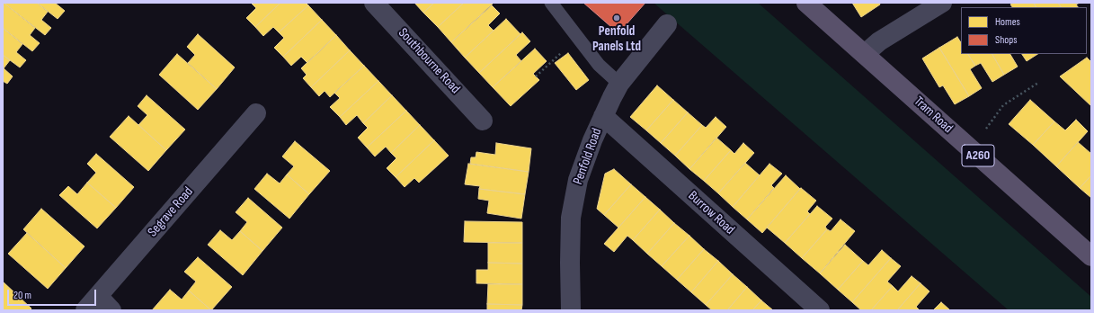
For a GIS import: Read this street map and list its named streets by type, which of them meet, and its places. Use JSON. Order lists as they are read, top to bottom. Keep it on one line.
{"streets":{"main road":["Tram Road","A260"],"street":["Southbourne Road","Penfold Road","Segrave Road","Burrow Road"]},"crossings":[["Penfold Road","Burrow Road"]],"places":["Penfold Panels Ltd"],"legend":["Homes","Shops"],"scale_bar":"20 m"}
